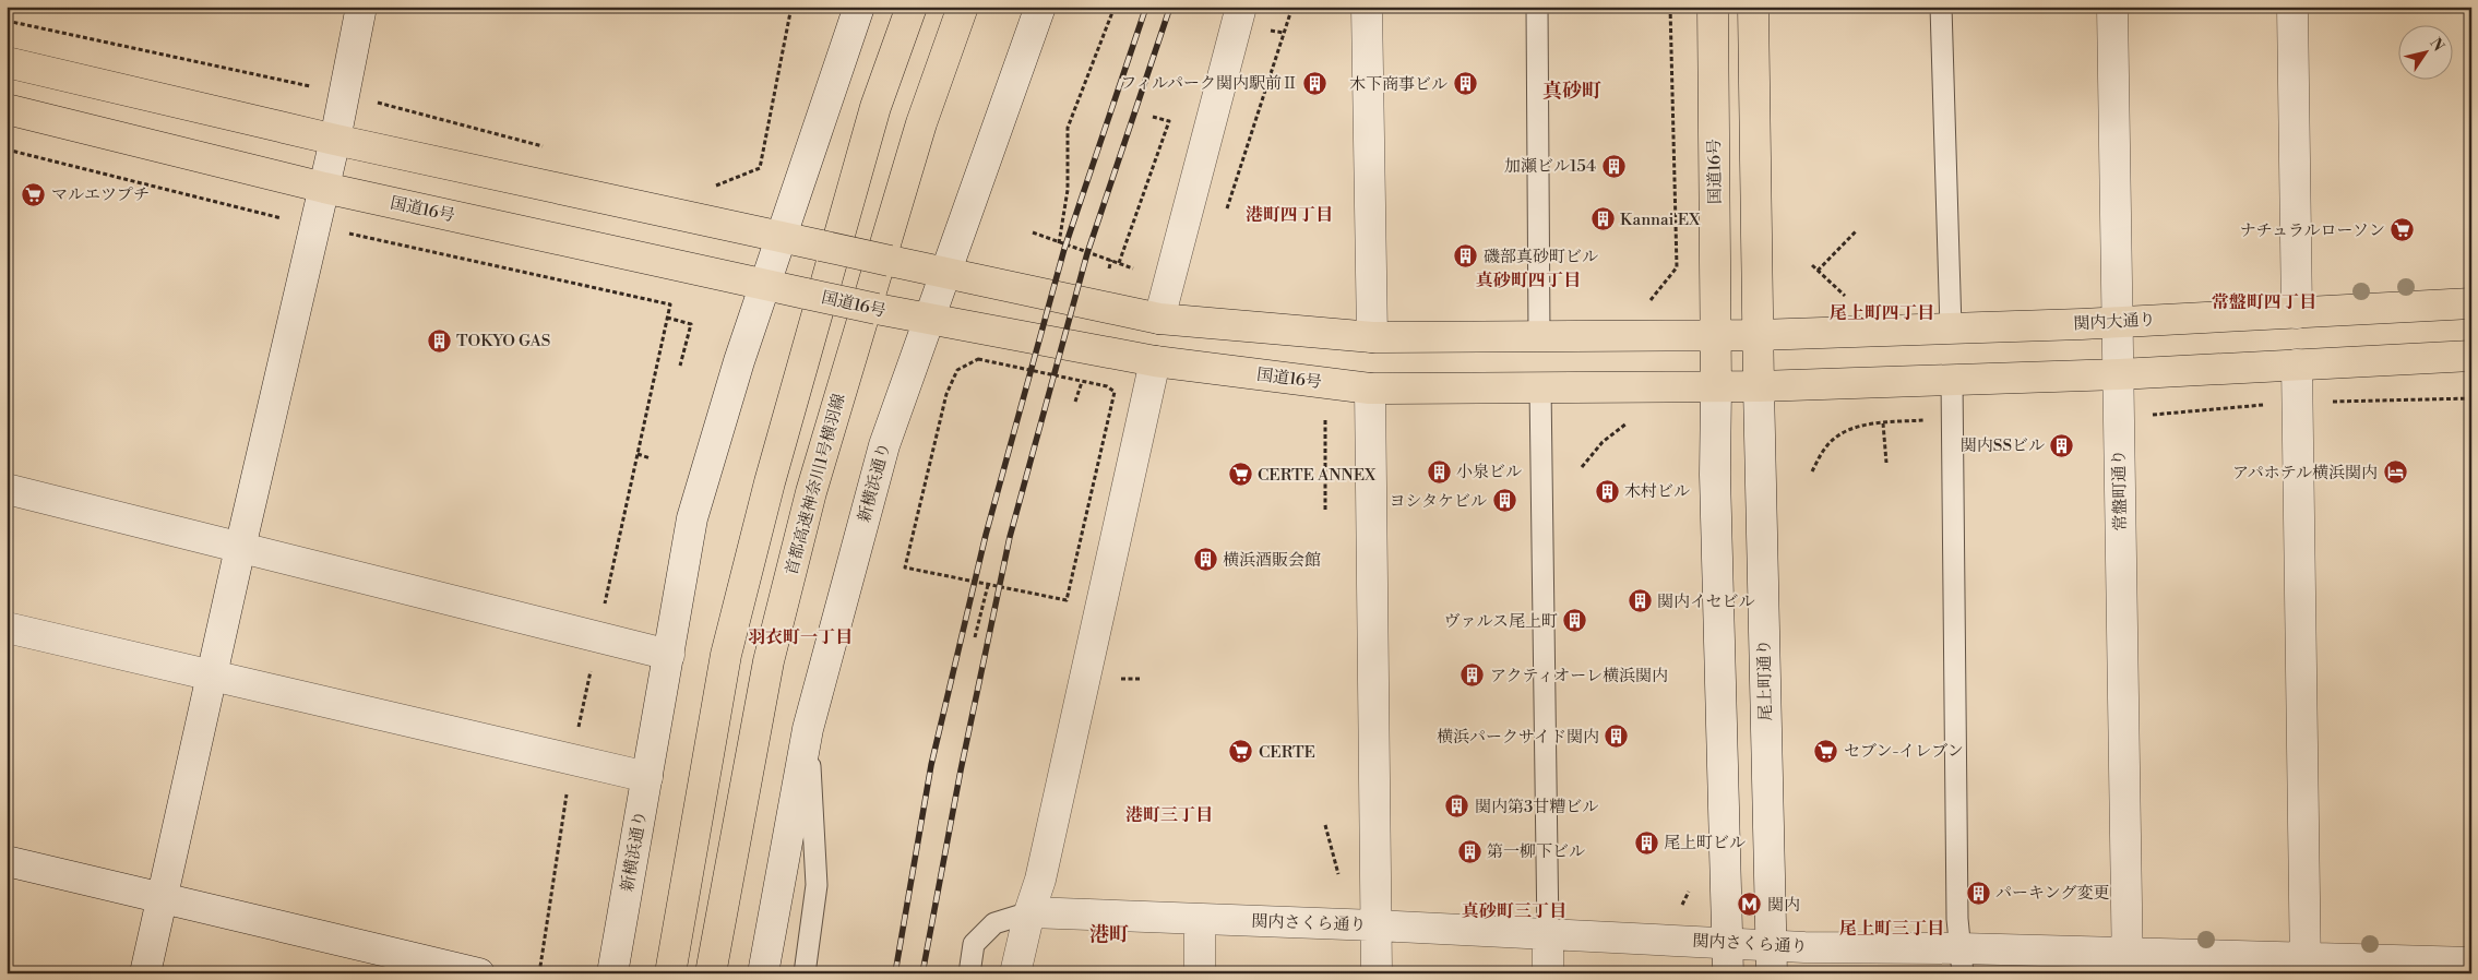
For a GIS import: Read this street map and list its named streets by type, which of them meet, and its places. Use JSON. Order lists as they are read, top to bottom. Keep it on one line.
{"streets":{"main road":["国道16号","関内大通り","首都高速神奈川1号横羽線"],"street":["新横浜通り","常盤町通り","尾上町通り","関内さくら通り"]},"crossings":[["国道16号","新横浜通り"],["国道16号","尾上町通り"],["関内大通り","常盤町通り"],["常盤町通り","関内さくら通り"],["尾上町通り","関内さくら通り"]],"districts":["真砂町","港町四丁目","真砂町四丁目","常盤町四丁目","尾上町四丁目","羽衣町一丁目","港町三丁目","真砂町三丁目","尾上町三丁目","港町"],"places":{"building":["フィルパーク関内駅前Ⅱ","木下商事ビル","加瀬ビル154","Kannai EX","磯部真砂町ビル","TOKYO GAS","関内SSビル","小泉ビル","木村ビル","ヨシタケビル","横浜酒販会館","関内イセビル","ヴァルス尾上町","アクティオーレ横浜関内","横浜パークサイド関内","関内第3甘糟ビル","尾上町ビル","第一柳下ビル","パーキング変更"],"supermarket":["マルエツプチ","ナチュラルローソン","CERTE ANNEX","セブン-イレブン","CERTE"],"hotel":["アパホテル横浜関内"],"metro station":["関内"]},"north":"top right"}
